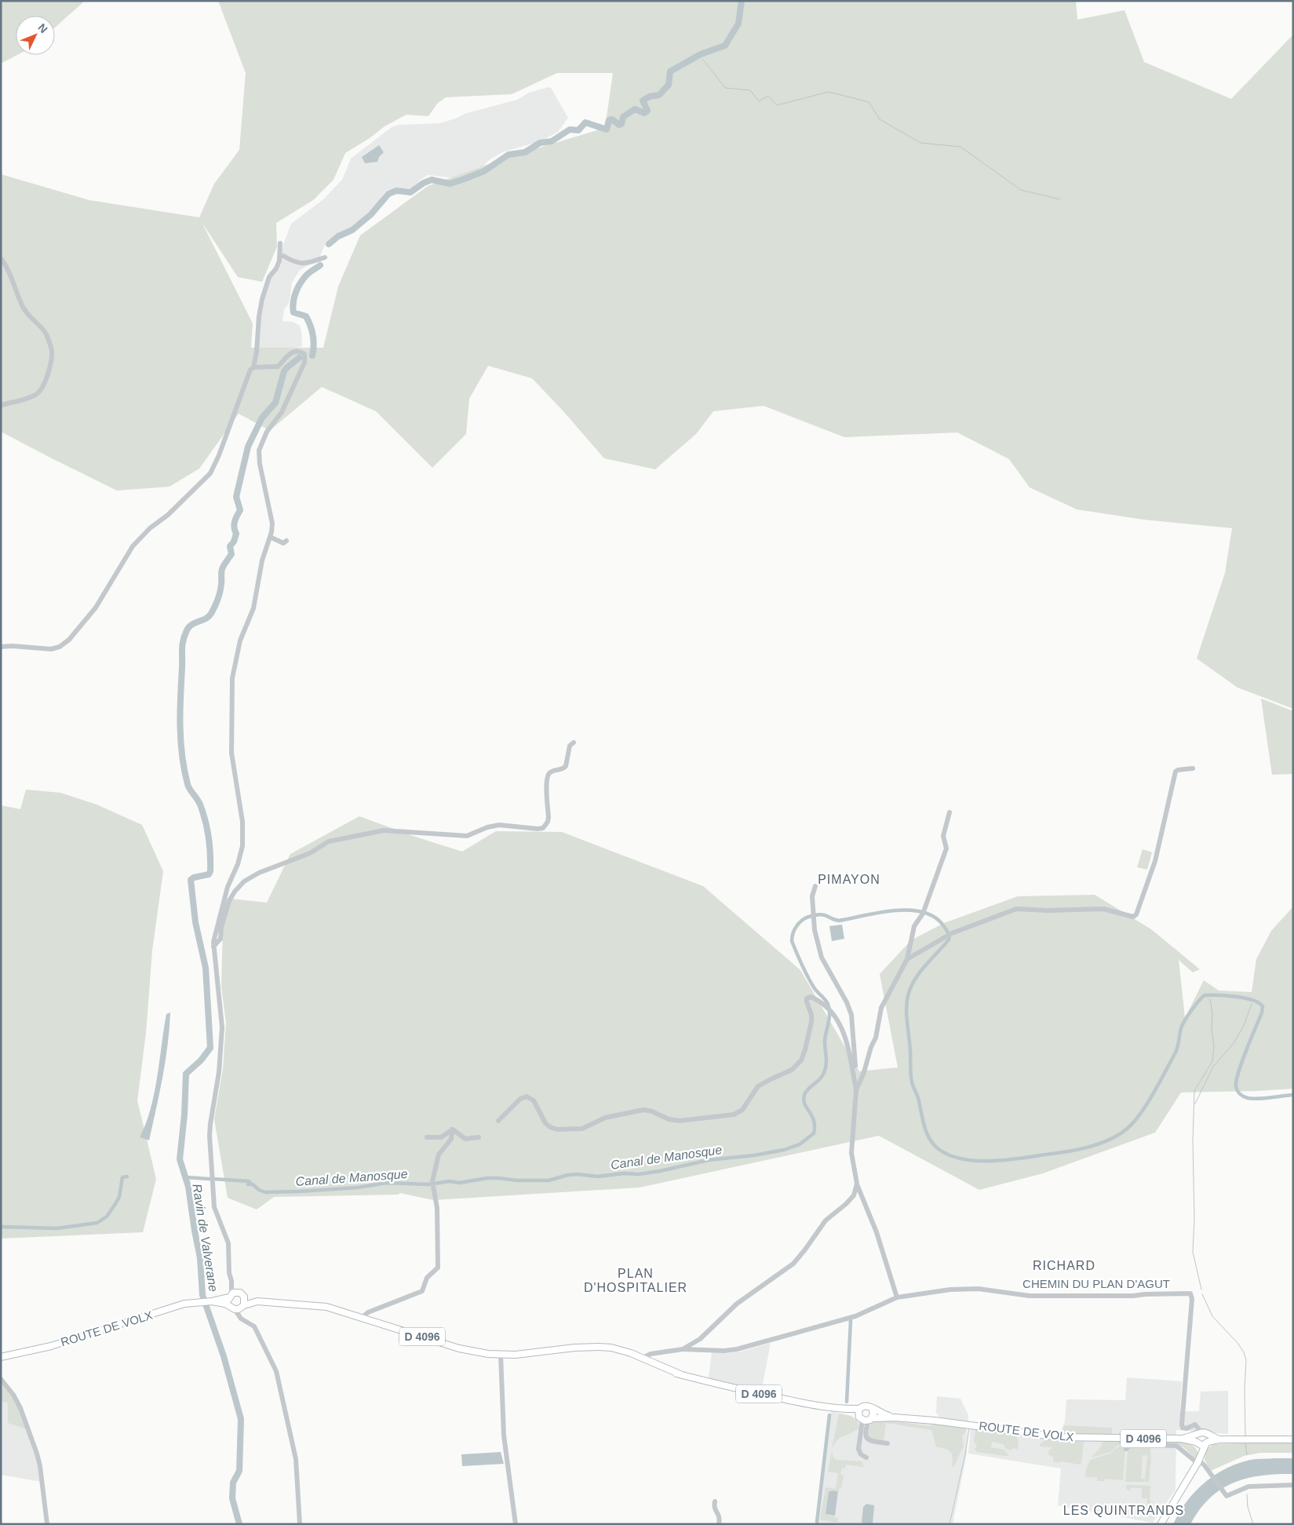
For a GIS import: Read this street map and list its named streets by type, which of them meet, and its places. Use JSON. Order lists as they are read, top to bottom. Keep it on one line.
{"streets":{"main road":["ROUTE DE VOLX","D 4096"],"street":["CHEMIN DU PLAN D'AGUT"]},"crossings":[["CHEMIN DU PLAN D'AGUT","ROUTE DE VOLX"]],"districts":["PIMAYON","RICHARD","PLAN D'HOSPITALIER","LES QUINTRANDS"],"water":["Canal de Manosque","Ravin de Valverane"],"north":"top right"}
